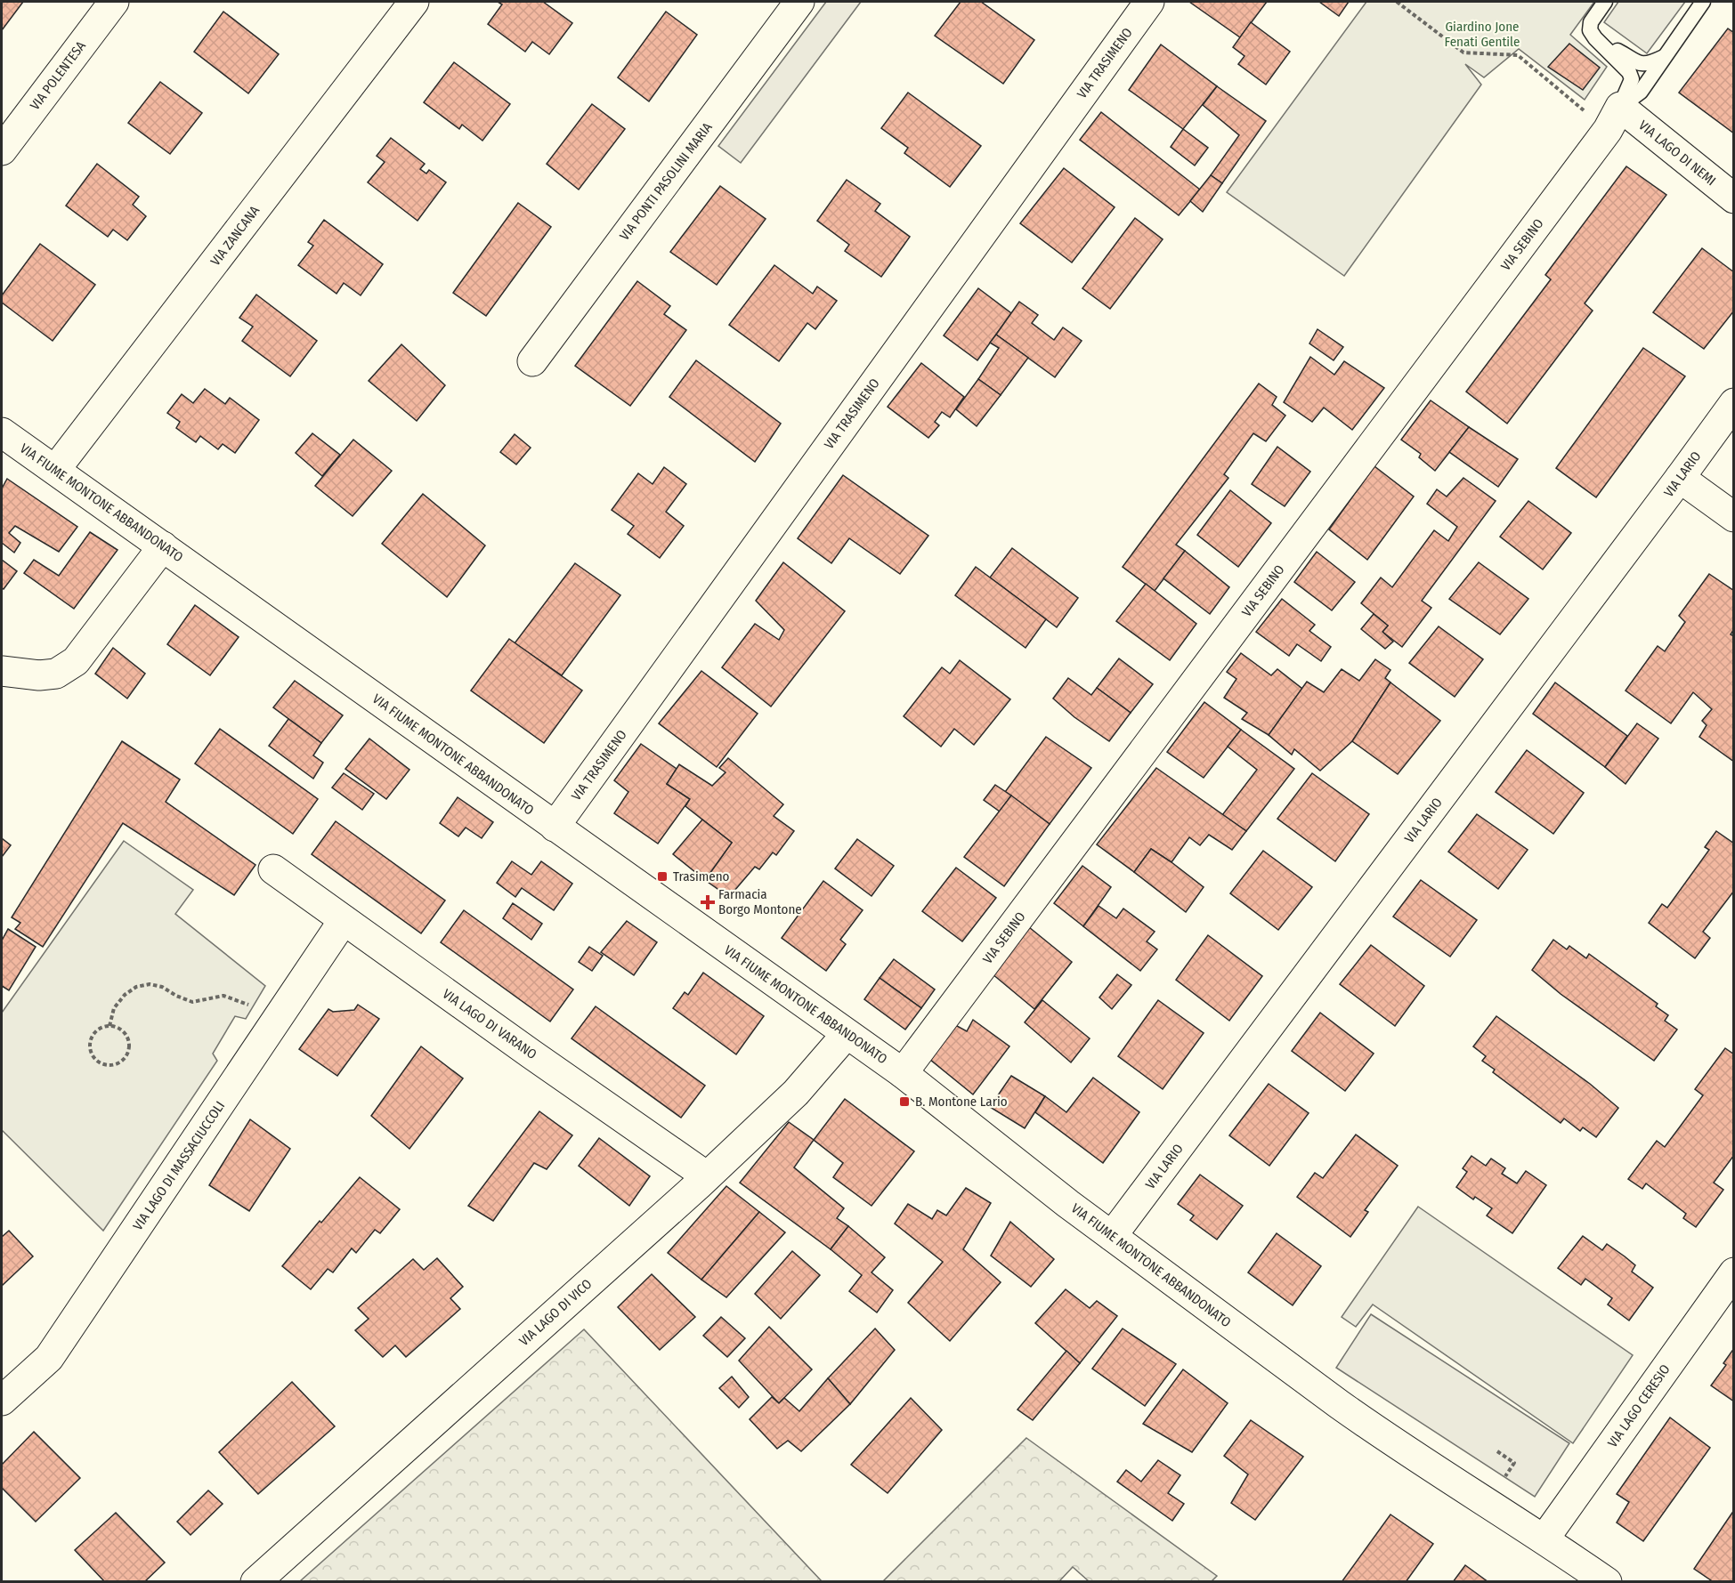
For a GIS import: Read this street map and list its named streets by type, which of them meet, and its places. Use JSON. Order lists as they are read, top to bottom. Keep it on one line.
{"streets":{"street":["VIA TRASIMENO","VIA POLENTESA","VIA LAGO DI NEMI","VIA PONTI PASOLINI MARIA","VIA ZANCANA","VIA SEBINO","VIA LARIO","VIA FIUME MONTONE ABBANDONATO","VIA LAGO DI VARANO","VIA LAGO DI MASSACIUCCOLI","VIA LAGO DI VICO","VIA LAGO CERESIO"]},"crossings":[["VIA TRASIMENO","VIA FIUME MONTONE ABBANDONATO"],["VIA LAGO DI NEMI","VIA SEBINO"],["VIA ZANCANA","VIA FIUME MONTONE ABBANDONATO"],["VIA SEBINO","VIA FIUME MONTONE ABBANDONATO"],["VIA LARIO","VIA FIUME MONTONE ABBANDONATO"],["VIA FIUME MONTONE ABBANDONATO","VIA LAGO DI VICO"],["VIA FIUME MONTONE ABBANDONATO","VIA LAGO CERESIO"],["VIA LAGO DI VARANO","VIA LAGO DI MASSACIUCCOLI"],["VIA LAGO DI VARANO","VIA LAGO DI VICO"]],"parks":["Giardino Jone Fenati Gentile"],"places":{"transit":["Trasimeno","B. Montone Lario"],"health":["Farmacia Borgo Montone"]}}
